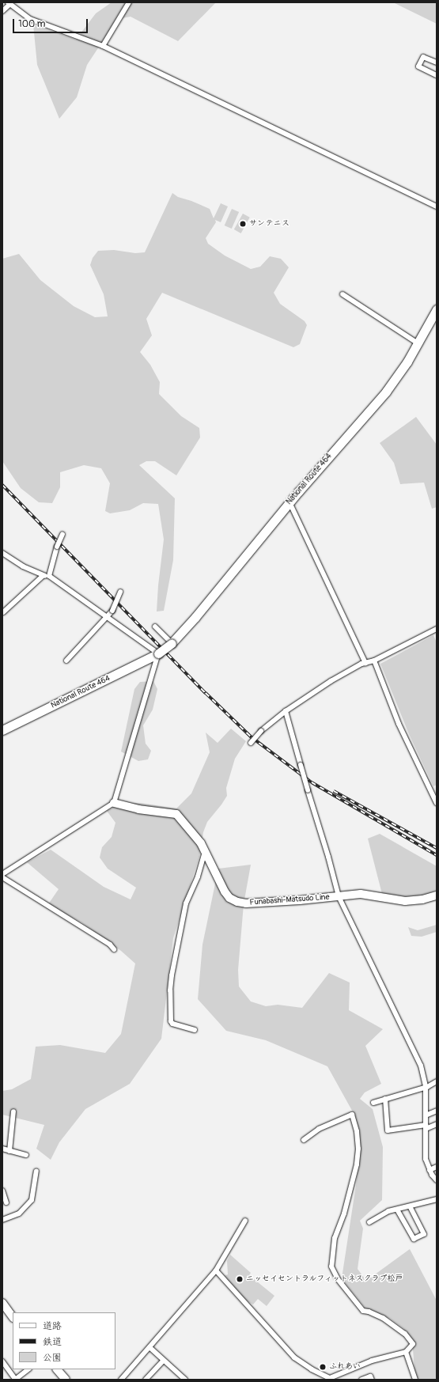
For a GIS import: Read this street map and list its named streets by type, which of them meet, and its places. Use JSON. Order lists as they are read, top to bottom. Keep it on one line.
{"streets":{"highway":["National Route 464"],"main road":["Funabashi-Matsudo Line"]},"places":["サンテニス","ニッセイセントラルフィットネスクラブ松戸","ふれあい"],"legend":["道路","鉄道","公園"],"scale_bar":"100 m"}
